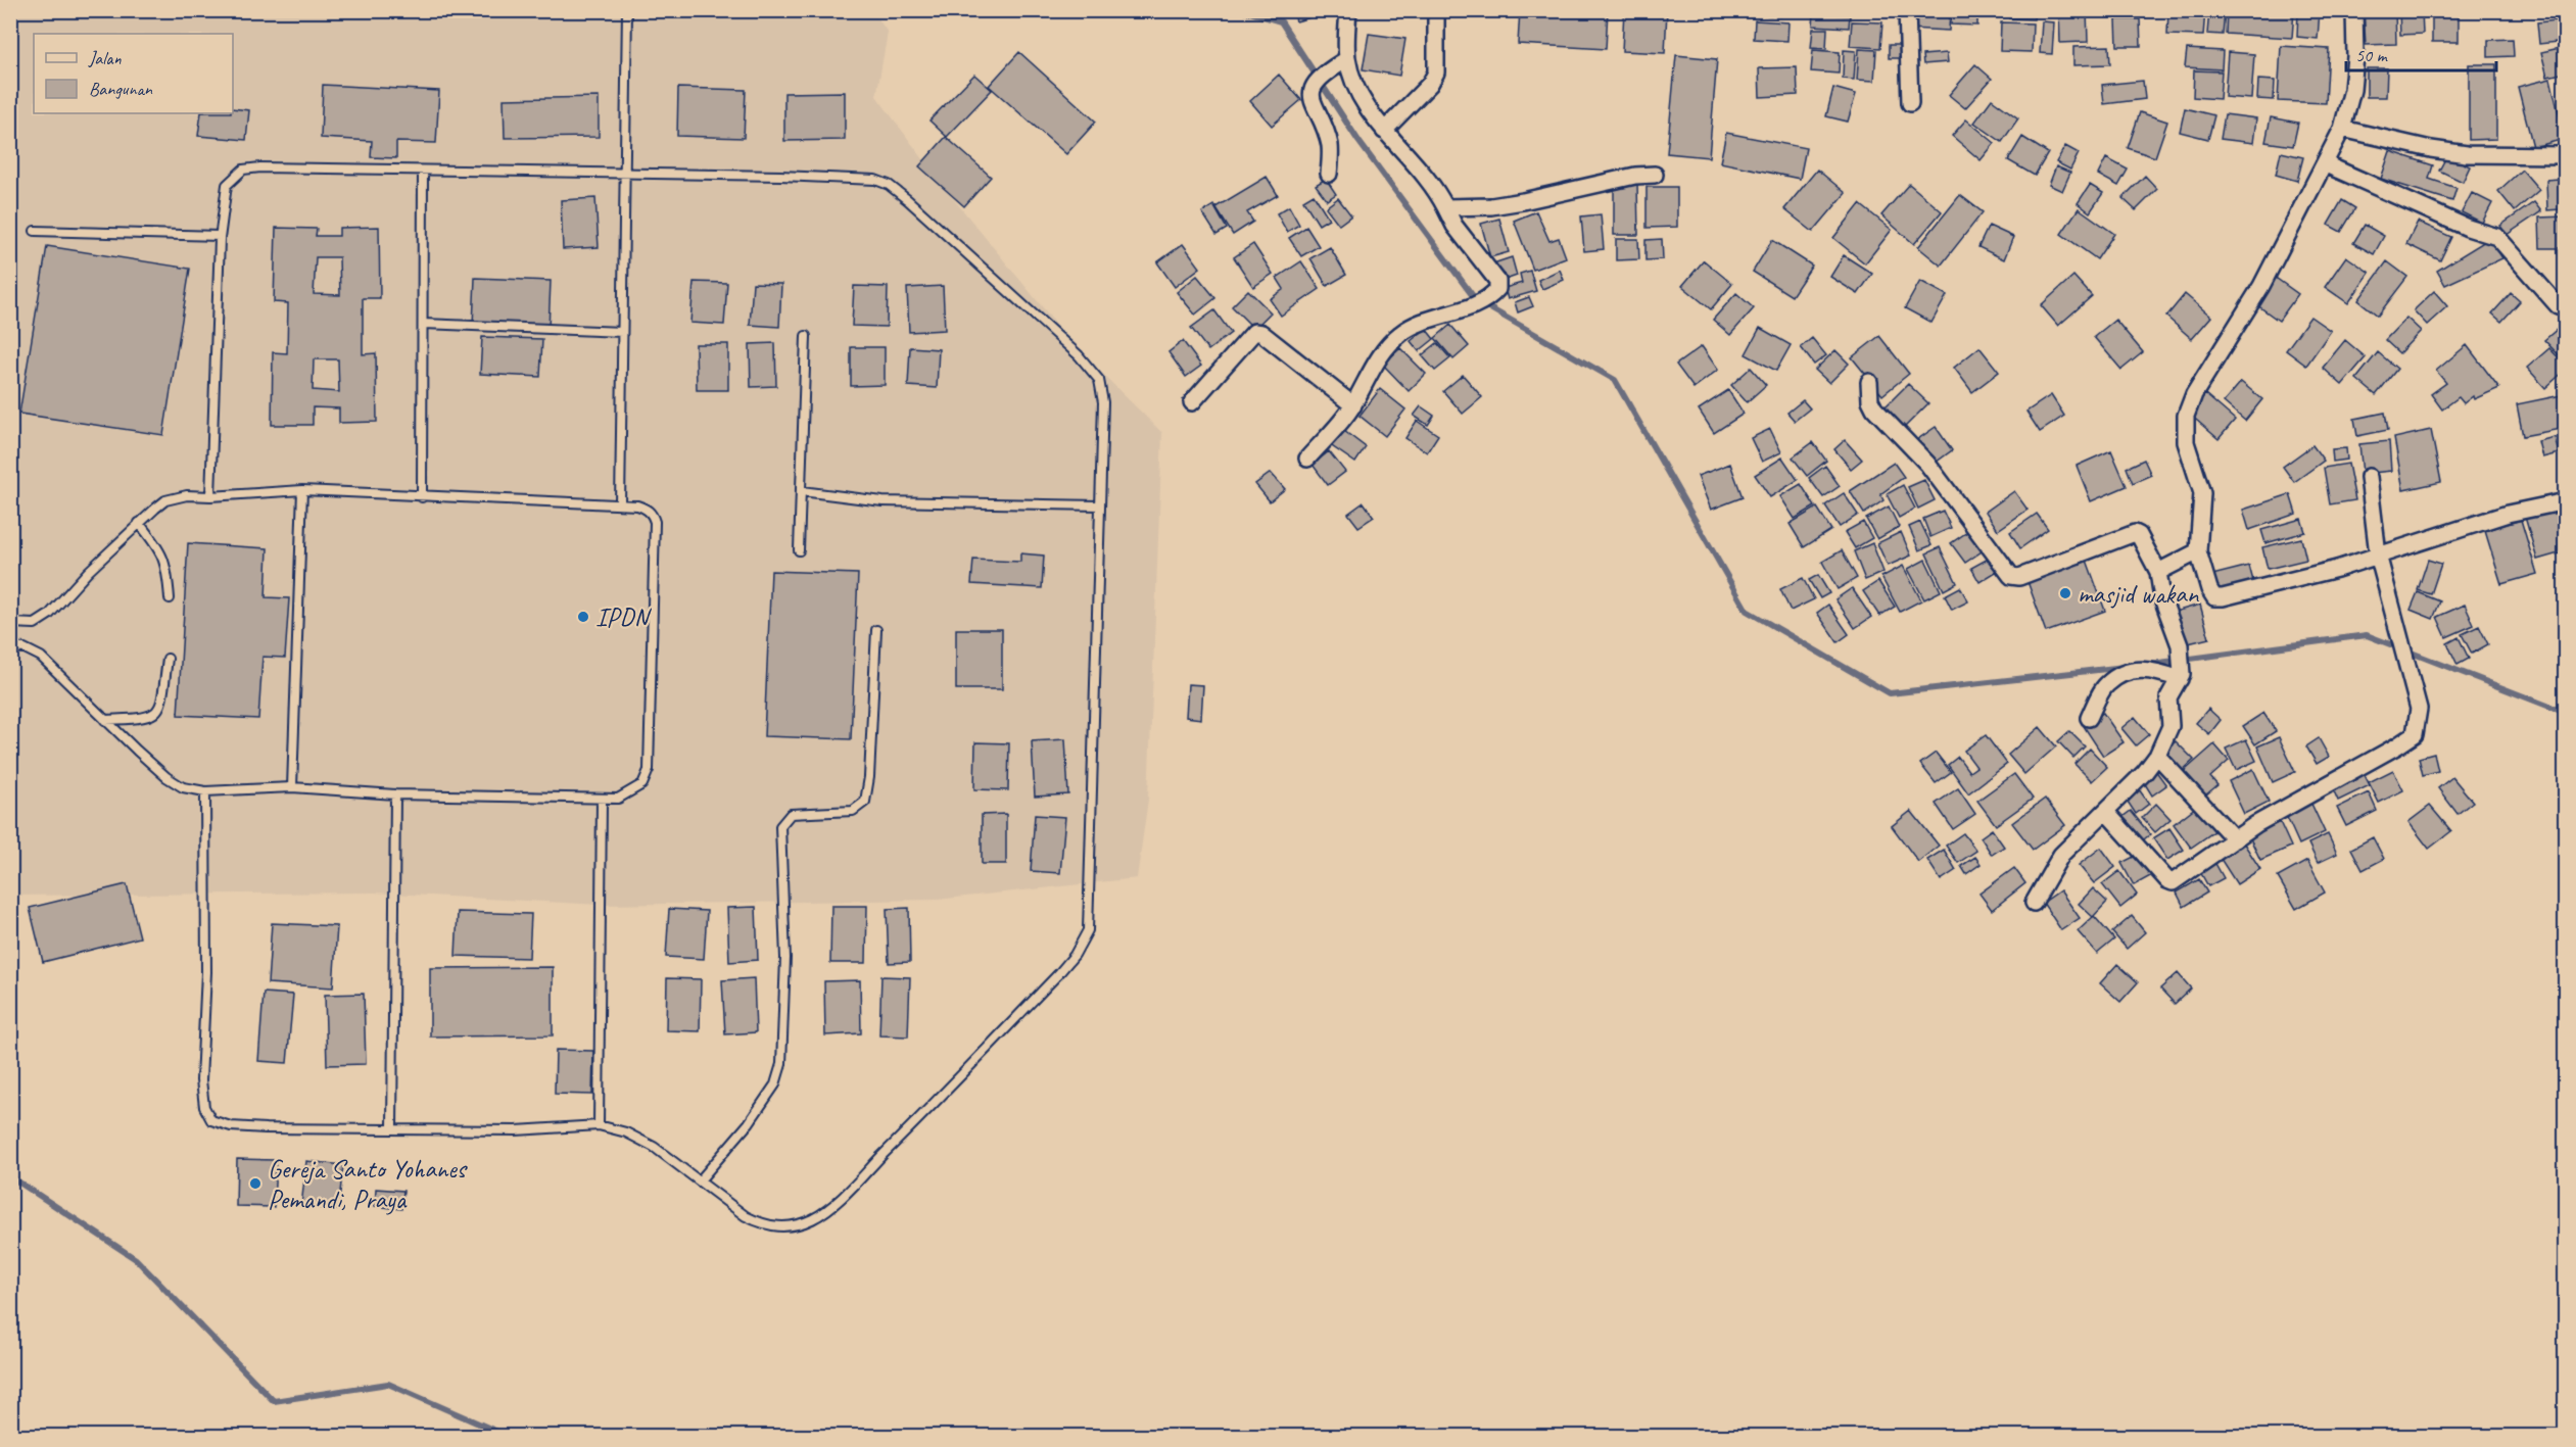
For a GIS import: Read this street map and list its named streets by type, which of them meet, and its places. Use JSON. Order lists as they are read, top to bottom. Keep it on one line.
{"places":["masjid wakan","IPDN","Gereja Santo Yohanes Pemandi, Praya"],"legend":["Jalan","Bangunan"],"scale_bar":"50 m"}
